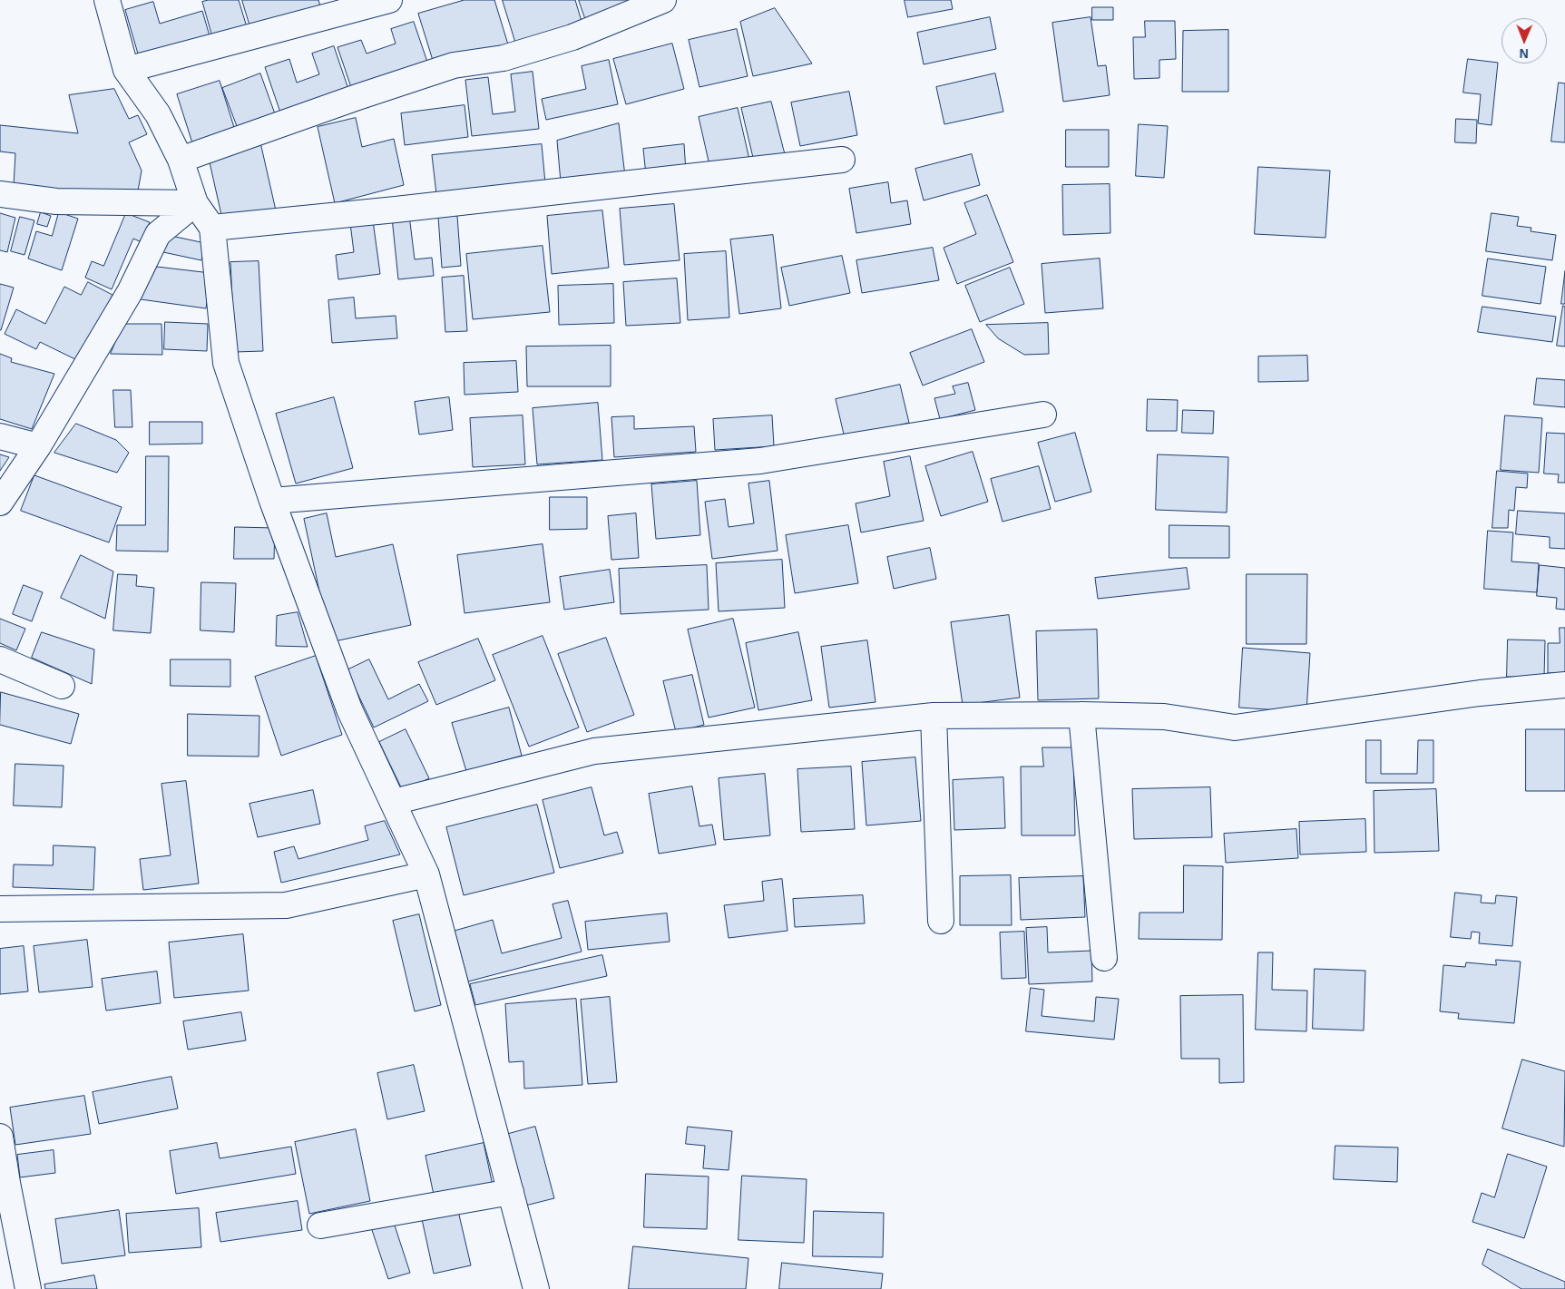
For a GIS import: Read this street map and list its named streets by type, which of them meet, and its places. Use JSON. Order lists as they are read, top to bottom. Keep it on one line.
{"north":"bottom"}
